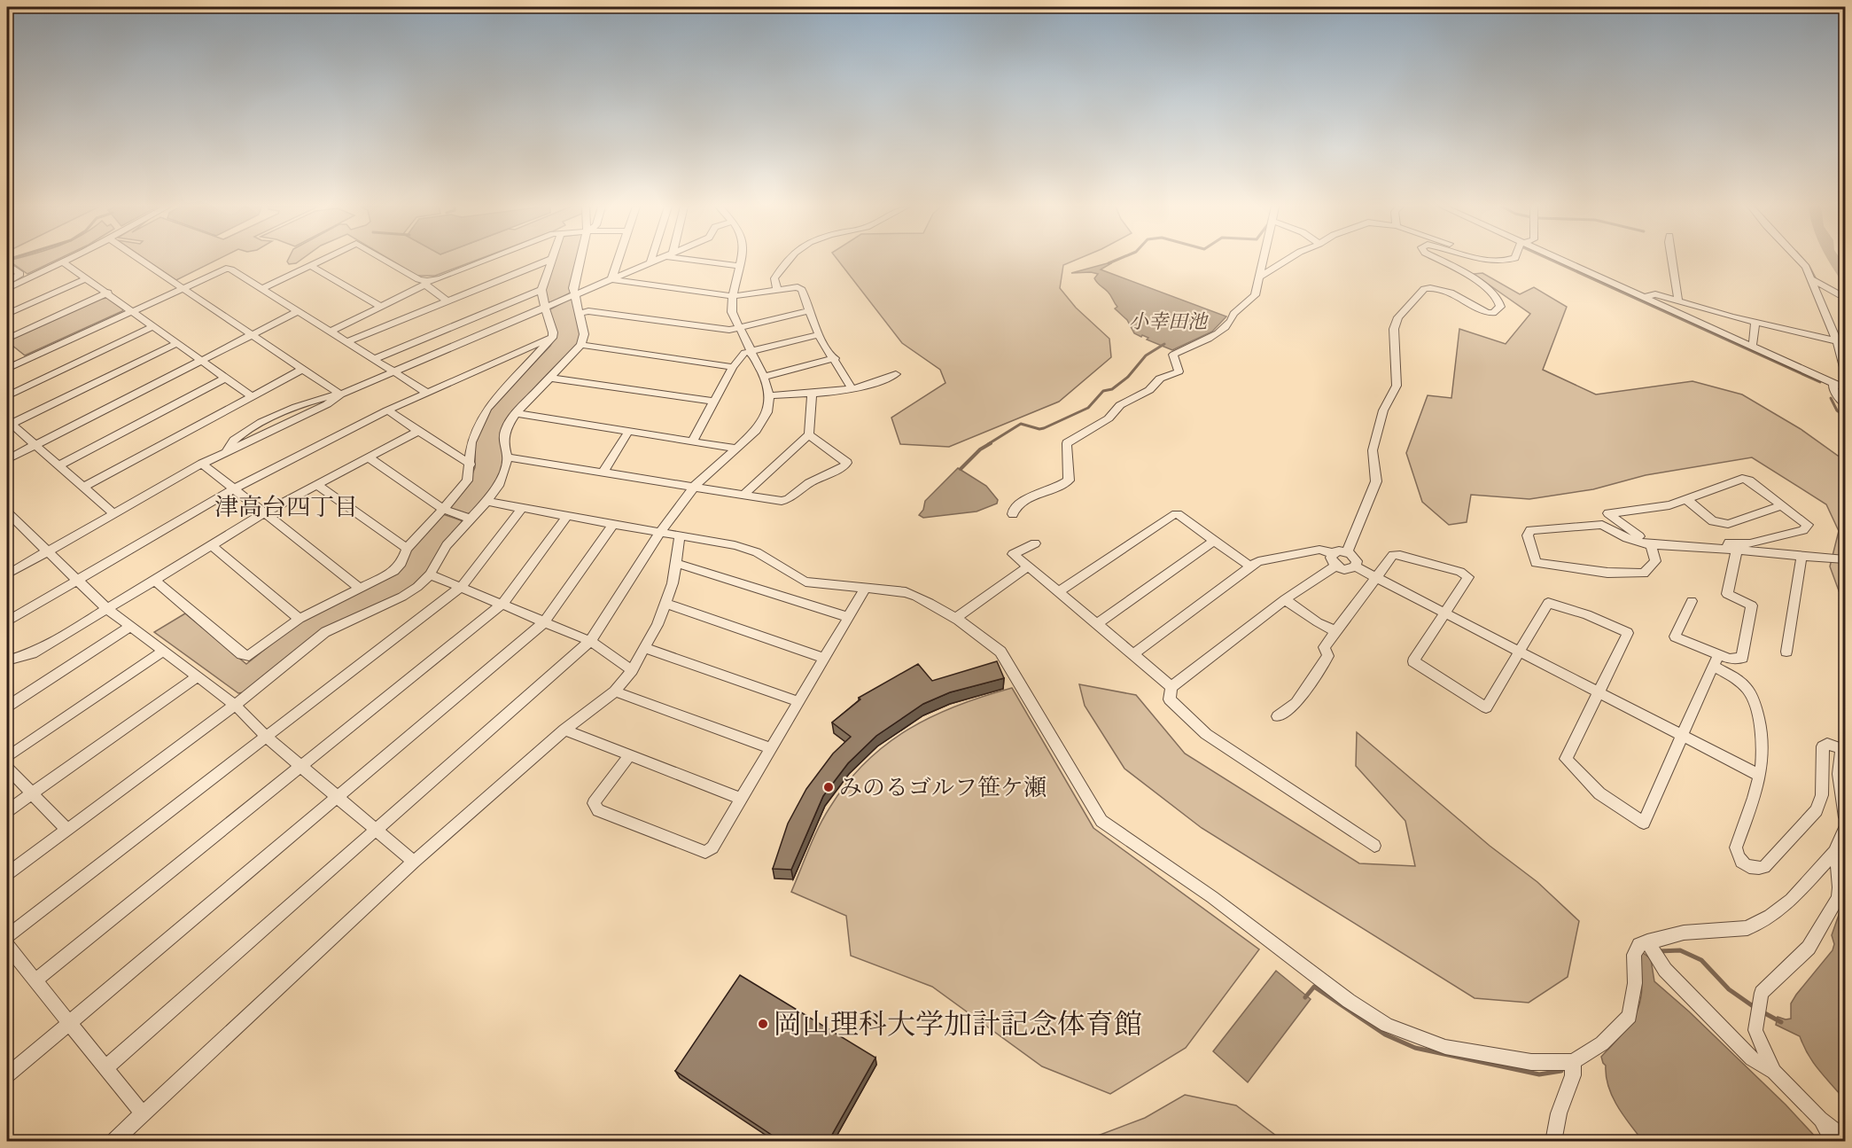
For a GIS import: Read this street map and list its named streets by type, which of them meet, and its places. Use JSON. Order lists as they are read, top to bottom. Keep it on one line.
{"districts":["津高台四丁目"],"water":["小幸田池"],"places":["みのるゴルフ笹ケ瀬","岡山理科大学加計記念体育館"]}
